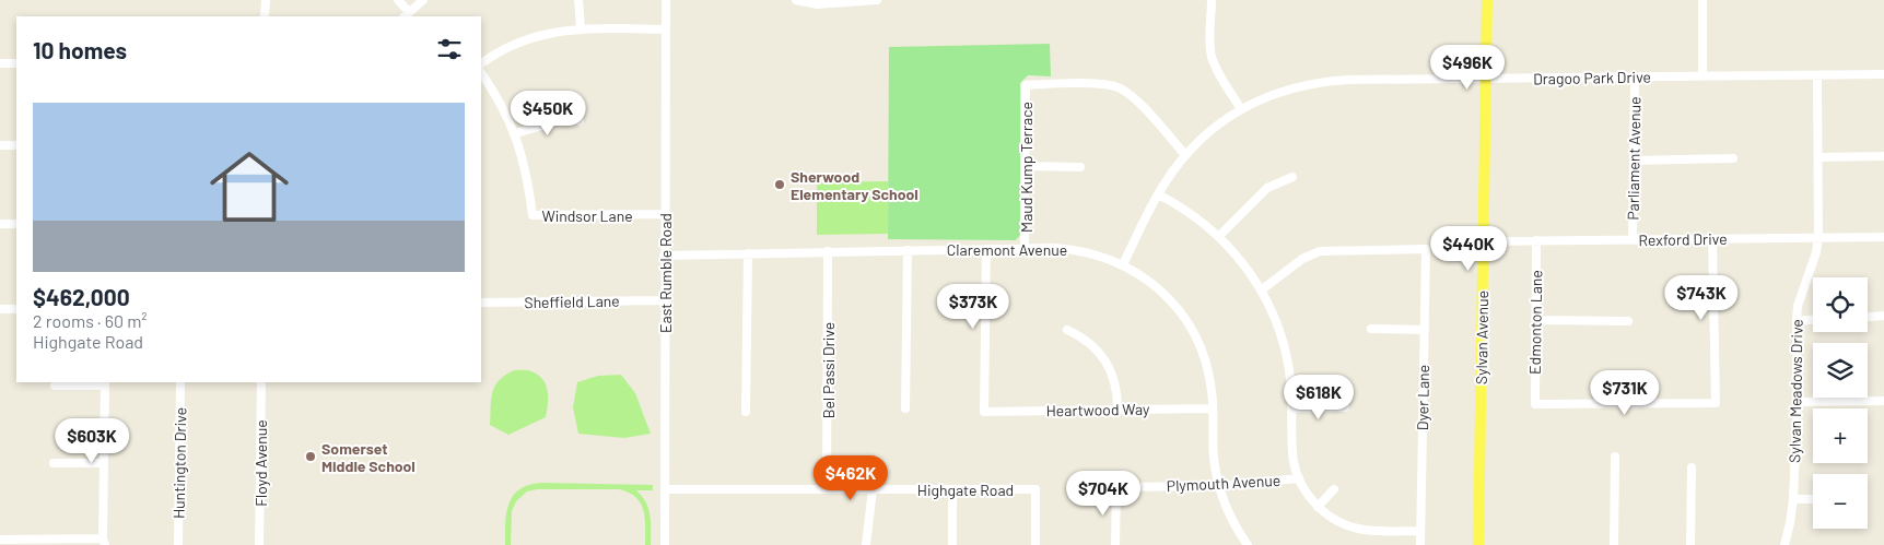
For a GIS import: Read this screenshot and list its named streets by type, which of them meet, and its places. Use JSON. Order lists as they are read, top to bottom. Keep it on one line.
{"streets":{"main road":["Sylvan Avenue"],"street":["Dragoo Park Drive","Parliament Avenue","Maud Kump Terrace","Windsor Lane","Rexford Drive","Claremont Avenue","East Rumble Road","Sheffield Lane","Edmonton Lane","Bel Passi Drive","Sylvan Meadows Drive","Dyer Lane","Heartwood Way","Huntington Drive","Floyd Avenue","Plymouth Avenue","Highgate Road"]},"crossings":[["Dragoo Park Drive","Parliament Avenue"],["Dragoo Park Drive","Maud Kump Terrace"],["Dragoo Park Drive","Claremont Avenue"],["Dragoo Park Drive","Sylvan Avenue"],["Dragoo Park Drive","Sylvan Meadows Drive"],["Parliament Avenue","Rexford Drive"],["Maud Kump Terrace","Claremont Avenue"],["Windsor Lane","East Rumble Road"],["Rexford Drive","Edmonton Lane"],["Rexford Drive","Sylvan Avenue"],["Rexford Drive","Sylvan Meadows Drive"],["Claremont Avenue","East Rumble Road"],["Claremont Avenue","Bel Passi Drive"],["Claremont Avenue","Heartwood Way"],["Claremont Avenue","Plymouth Avenue"],["East Rumble Road","Sheffield Lane"],["East Rumble Road","Highgate Road"],["Bel Passi Drive","Highgate Road"]],"places":["Sherwood Elementary School","Somerset Middle School"],"page":{"heading":"10 homes","price":["$496K","$450K","$440K","$743K","$373K","$731K","$618K","$603K","$462K","$704K"],"list":[{"name":"$462,000","note":"2 rooms · 60 m² · Highgate Road"}],"map_buttons":["+","−"]}}
